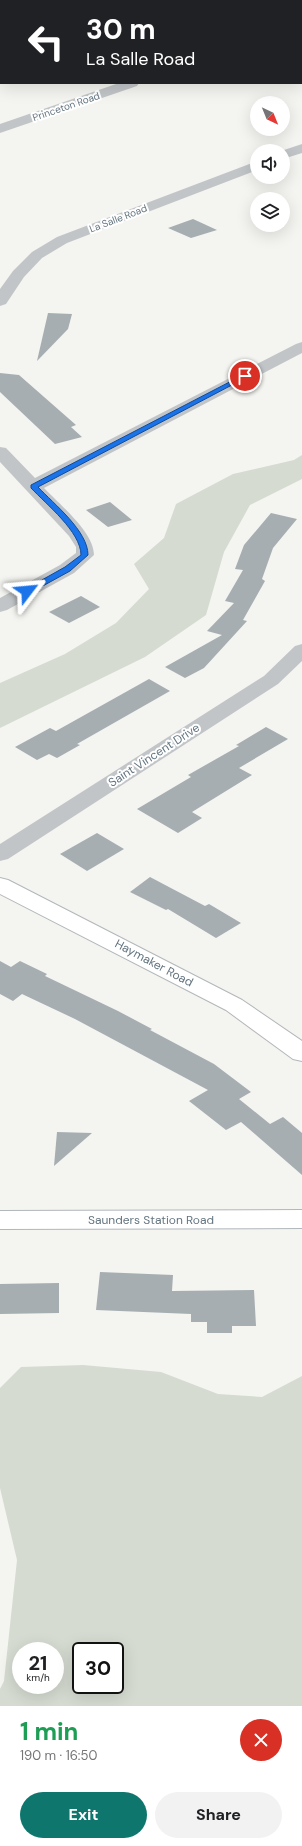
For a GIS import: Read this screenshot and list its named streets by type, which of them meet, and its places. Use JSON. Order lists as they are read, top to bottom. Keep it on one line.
{"streets":{"main road":["Haymaker Road","Saunders Station Road"],"street":["Princeton Road","La Salle Road","Saint Vincent Drive"]},"north":"bottom right","page":{"turn":["30 m","La Salle Road"],"speed":"21 km/h","limit":"30","heading":["1 min","190 m · 16:50"],"buttons":["Exit","Share"]}}
